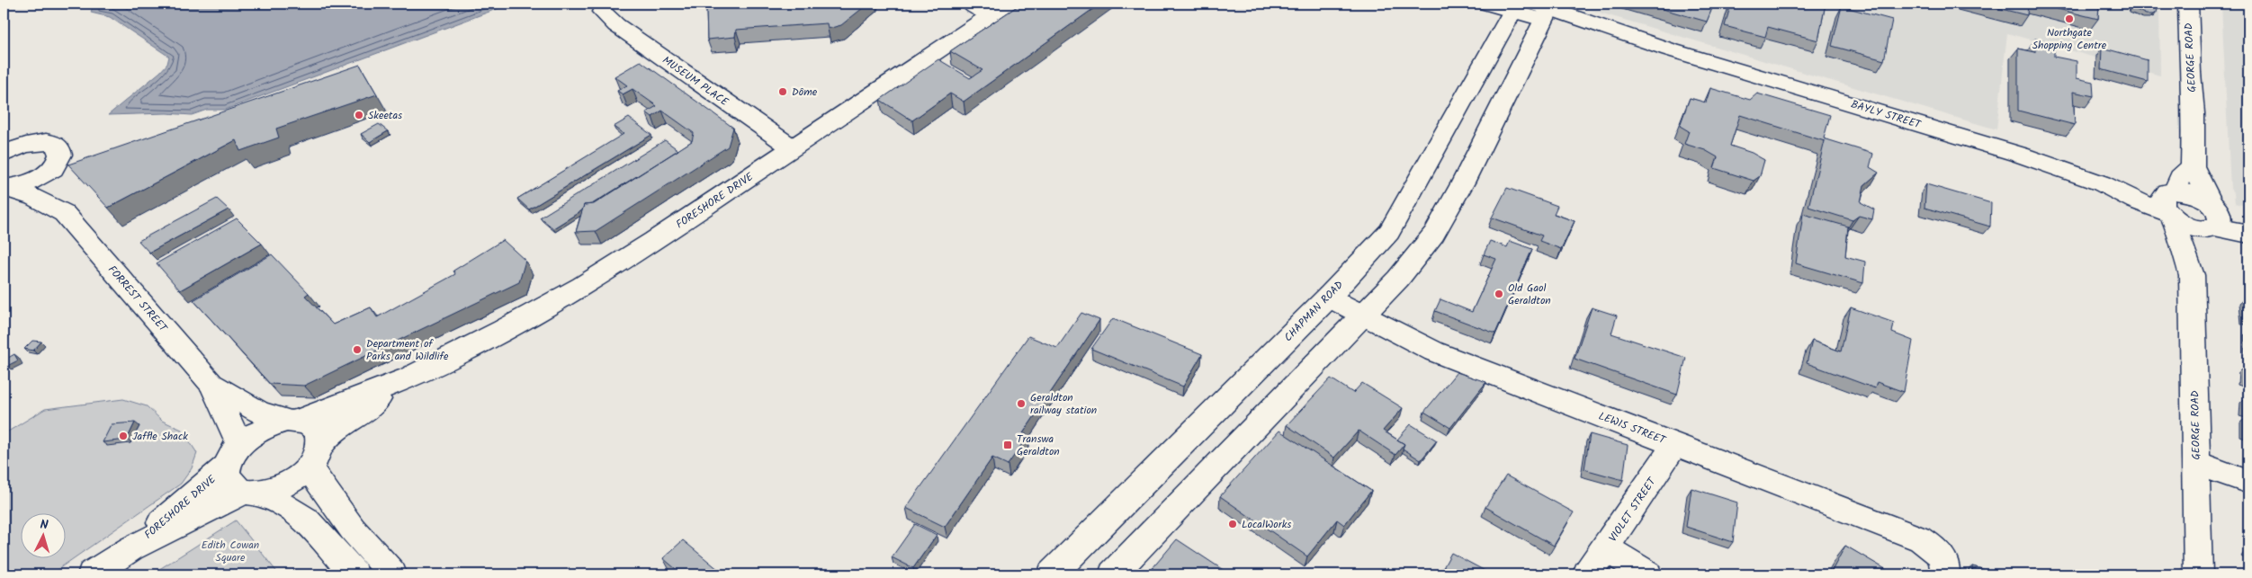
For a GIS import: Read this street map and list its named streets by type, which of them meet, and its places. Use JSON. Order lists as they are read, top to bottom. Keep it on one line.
{"streets":{"street":["GEORGE ROAD","MUSEUM PLACE","BAYLY STREET","FORESHORE DRIVE","FORREST STREET","CHAPMAN ROAD","LEWIS STREET","VIOLET STREET"]},"crossings":[["GEORGE ROAD","BAYLY STREET"],["MUSEUM PLACE","FORESHORE DRIVE"],["BAYLY STREET","CHAPMAN ROAD"],["FORESHORE DRIVE","FORREST STREET"],["CHAPMAN ROAD","LEWIS STREET"],["LEWIS STREET","VIOLET STREET"]],"parks":["Edith Cowan Square"],"places":{"other":["Northgate Shopping Centre","Dôme","Skeetas","Old Gaol Geraldton","Department of Parks and Wildlife","Geraldton railway station","Jaffle Shack","LocalWorks"],"transit":["Transwa Geraldton"]},"north":"top"}
